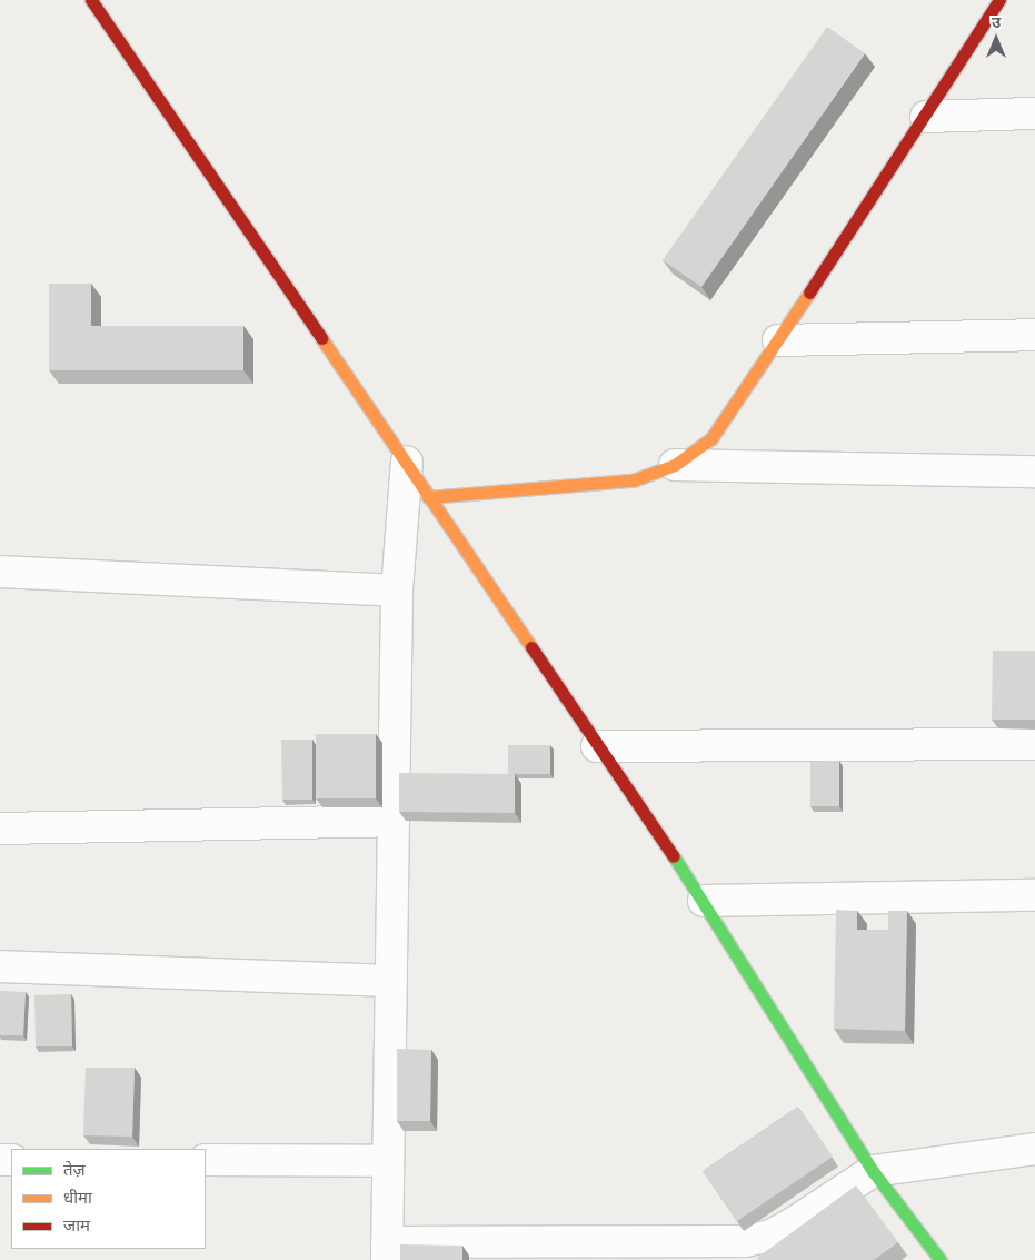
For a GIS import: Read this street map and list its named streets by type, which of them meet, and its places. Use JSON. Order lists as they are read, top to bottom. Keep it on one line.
{"legend":["तेज़","धीमा","जाम"],"north":"top"}
